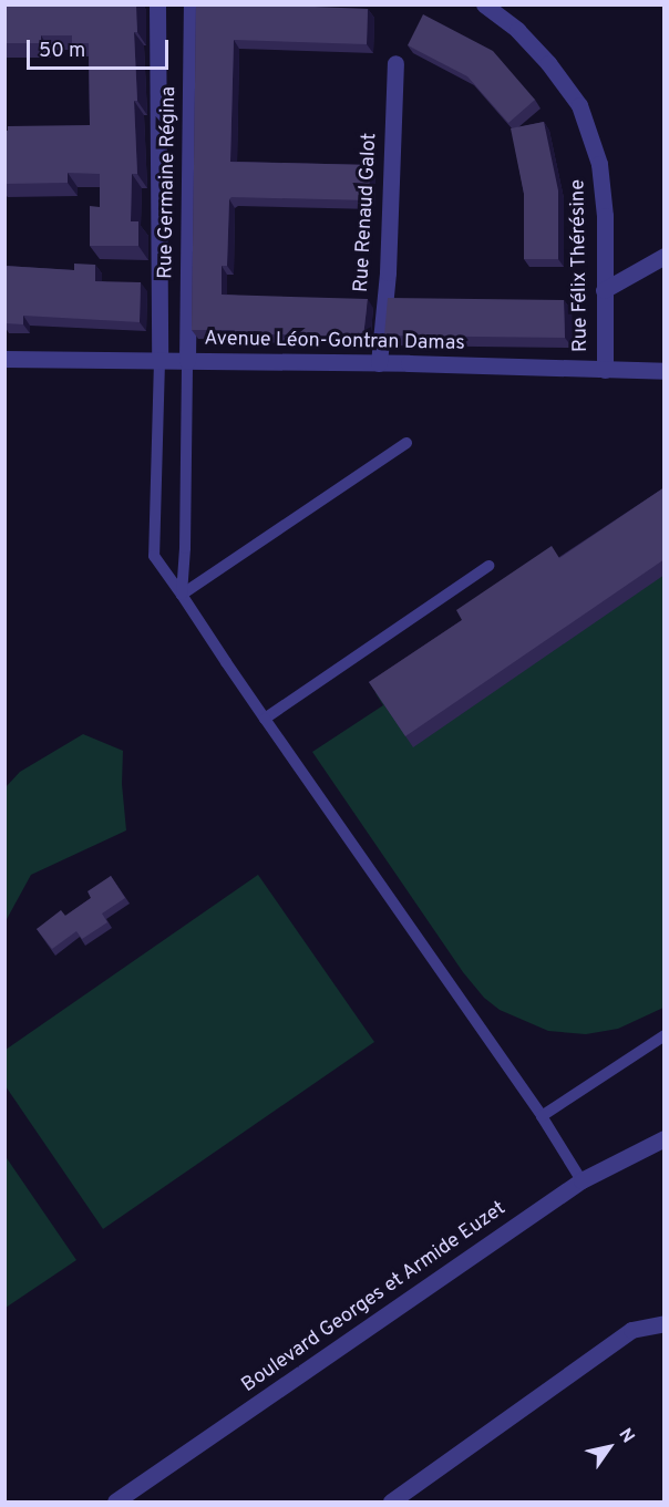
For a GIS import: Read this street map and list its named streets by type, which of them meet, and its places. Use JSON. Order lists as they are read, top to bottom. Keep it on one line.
{"streets":{"street":["Rue Germaine Régina","Rue Renaud Galot","Rue Félix Thérésine","Avenue Léon-Gontran Damas","Boulevard Georges et Armide Euzet"]},"crossings":[["Rue Germaine Régina","Avenue Léon-Gontran Damas"],["Rue Renaud Galot","Avenue Léon-Gontran Damas"],["Rue Félix Thérésine","Avenue Léon-Gontran Damas"]],"scale_bar":"50 m","north":"top right"}
